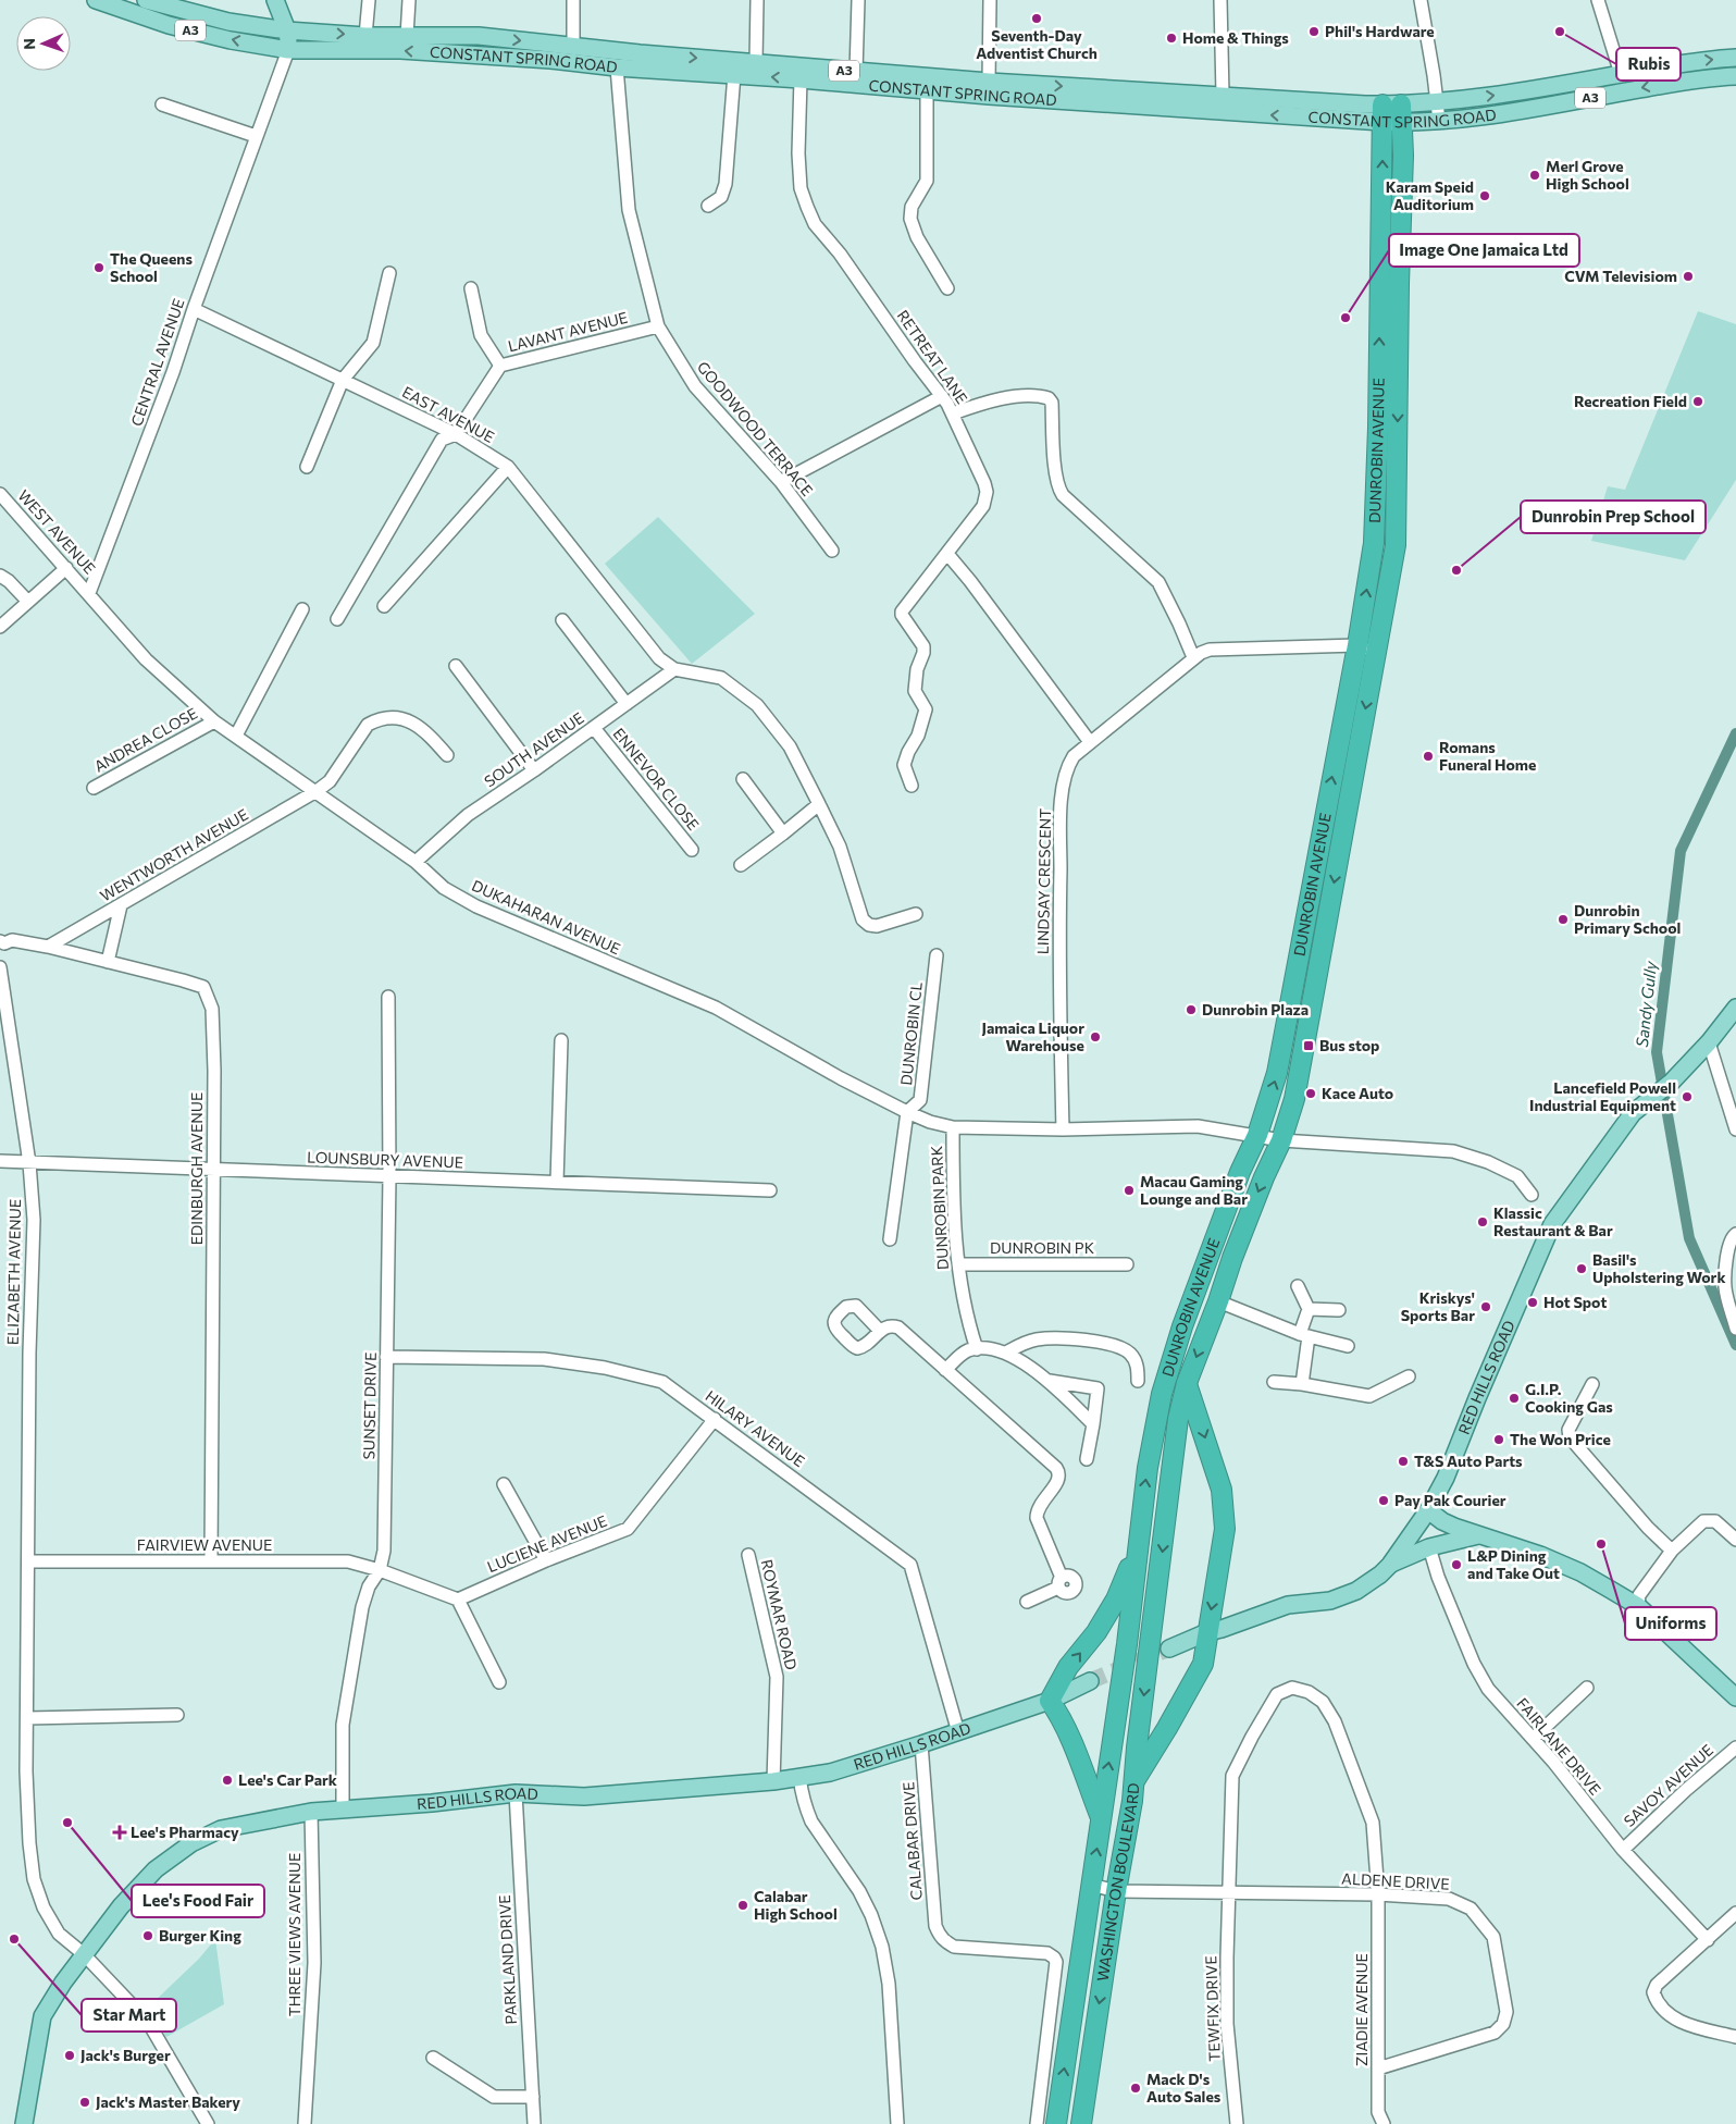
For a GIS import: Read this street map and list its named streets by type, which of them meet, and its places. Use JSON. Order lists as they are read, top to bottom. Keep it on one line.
{"streets":{"highway":["DUNROBIN AVENUE","WASHINGTON BOULEVARD"],"main road":["A3","CONSTANT SPRING ROAD","RED HILLS ROAD"],"street":["LAVANT AVENUE","RETREAT LANE","CENTRAL AVENUE","EAST AVENUE","GOODWOOD TERRACE","WEST AVENUE","ANDREA CLOSE","SOUTH AVENUE","ENNEVOR CLOSE","WENTWORTH AVENUE","LINDSAY CRESCENT","DUKAHARAN AVENUE","DUNROBIN CL","LOUNSBURY AVENUE","EDINBURGH AVENUE","DUNROBIN PARK","DUNROBIN PK","ELIZABETH AVENUE","SUNSET DRIVE","HILARY AVENUE","LUCIENE AVENUE","FAIRVIEW AVENUE","ROYMAR ROAD","FAIRLANE DRIVE","SAVOY AVENUE","CALABAR DRIVE","ALDENE DRIVE","THREE VIEWS AVENUE","PARKLAND DRIVE","TEWFIX DRIVE","ZIADIE AVENUE"]},"crossings":[["CONSTANT SPRING ROAD","RETREAT LANE"],["CONSTANT SPRING ROAD","CENTRAL AVENUE"],["CONSTANT SPRING ROAD","GOODWOOD TERRACE"],["CONSTANT SPRING ROAD","DUNROBIN AVENUE"],["LAVANT AVENUE","EAST AVENUE"],["LAVANT AVENUE","GOODWOOD TERRACE"],["CENTRAL AVENUE","EAST AVENUE"],["CENTRAL AVENUE","WEST AVENUE"],["CENTRAL AVENUE","DUKAHARAN AVENUE"],["EAST AVENUE","SOUTH AVENUE"],["DUNROBIN AVENUE","LINDSAY CRESCENT"],["DUNROBIN AVENUE","WASHINGTON BOULEVARD"],["WEST AVENUE","DUKAHARAN AVENUE"],["ANDREA CLOSE","DUKAHARAN AVENUE"],["SOUTH AVENUE","ENNEVOR CLOSE"],["SOUTH AVENUE","DUKAHARAN AVENUE"],["WENTWORTH AVENUE","DUKAHARAN AVENUE"],["WENTWORTH AVENUE","EDINBURGH AVENUE"],["LINDSAY CRESCENT","DUKAHARAN AVENUE"],["DUKAHARAN AVENUE","DUNROBIN CL"],["DUKAHARAN AVENUE","DUNROBIN PARK"],["LOUNSBURY AVENUE","EDINBURGH AVENUE"],["LOUNSBURY AVENUE","ELIZABETH AVENUE"],["LOUNSBURY AVENUE","SUNSET DRIVE"],["EDINBURGH AVENUE","FAIRVIEW AVENUE"],["DUNROBIN PARK","DUNROBIN PK"],["ELIZABETH AVENUE","RED HILLS ROAD"],["ELIZABETH AVENUE","FAIRVIEW AVENUE"],["RED HILLS ROAD","SUNSET DRIVE"],["RED HILLS ROAD","HILARY AVENUE"],["RED HILLS ROAD","ROYMAR ROAD"],["RED HILLS ROAD","CALABAR DRIVE"],["RED HILLS ROAD","THREE VIEWS AVENUE"],["RED HILLS ROAD","PARKLAND DRIVE"],["SUNSET DRIVE","HILARY AVENUE"],["SUNSET DRIVE","FAIRVIEW AVENUE"],["HILARY AVENUE","LUCIENE AVENUE"],["FAIRLANE DRIVE","SAVOY AVENUE"],["ALDENE DRIVE","WASHINGTON BOULEVARD"],["ALDENE DRIVE","TEWFIX DRIVE"],["ALDENE DRIVE","ZIADIE AVENUE"],["TEWFIX DRIVE","ZIADIE AVENUE"]],"water":["Sandy Gully"],"places":{"other":["Seventh-Day Adventist Church","Phil's Hardware","Rubis","Home & Things","Merl Grove High School","Karam Speid Auditorium","The Queens School","CVM Televisiom","Image One Jamaica Ltd","Recreation Field","Dunrobin Prep School","Romans Funeral Home","Dunrobin Primary School","Dunrobin Plaza","Jamaica Liquor Warehouse","Kace Auto","Lancefield Powell Industrial Equipment","Macau Gaming Lounge and Bar","Klassic Restaurant & Bar","Basil's Upholstering Work","Hot Spot","Kriskys' Sports Bar","G.I.P. Cooking Gas","The Won Price","T&S Auto Parts","Pay Pak Courier","Uniforms","L&P Dining and Take Out","Lee's Car Park","Lee's Food Fair","Calabar High School","Burger King","Star Mart","Jack's Burger","Mack D's Auto Sales","Jack's Master Bakery"],"transit":["Bus stop"],"health":["Lee's Pharmacy"]},"north":"left"}
